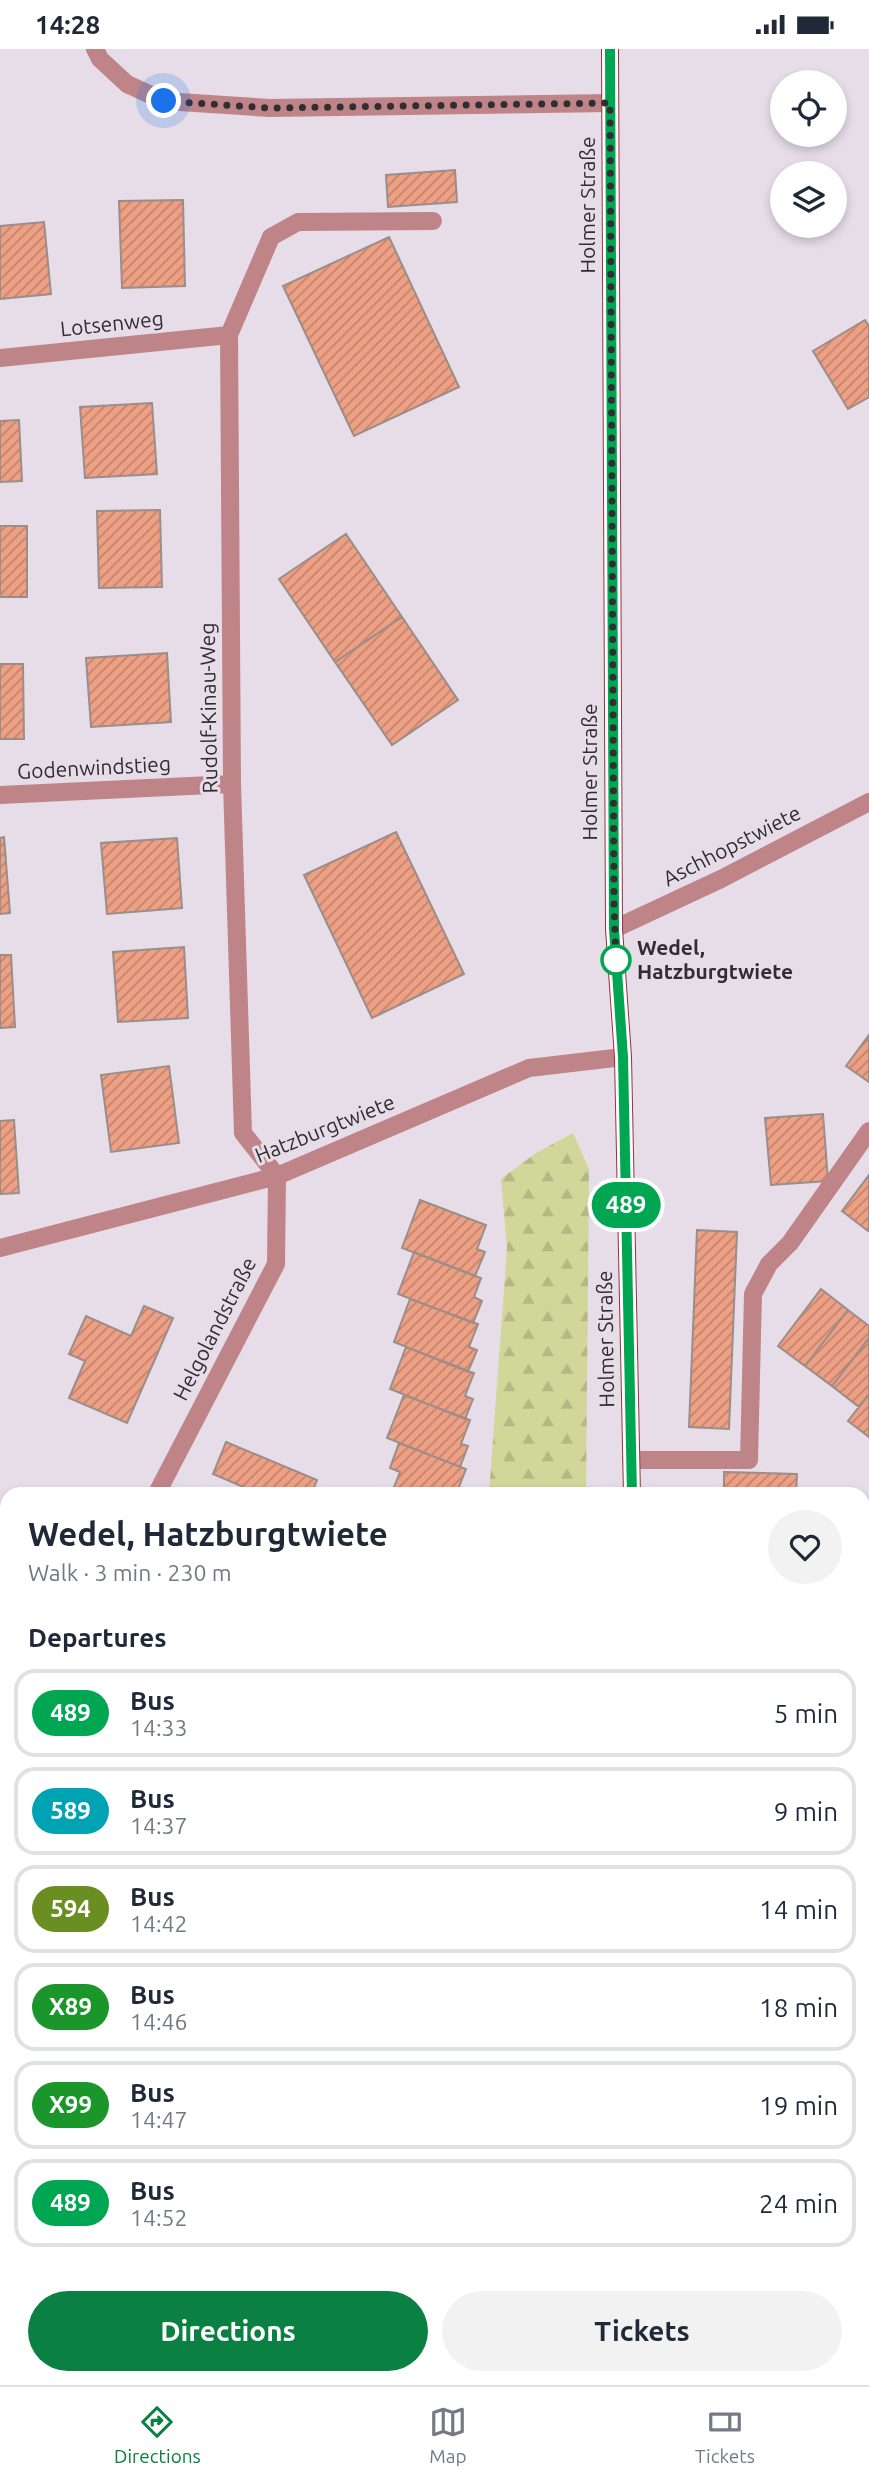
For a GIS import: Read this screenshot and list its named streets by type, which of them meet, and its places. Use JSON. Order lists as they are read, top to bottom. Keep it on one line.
{"streets":{"main road":["Holmer Straße"],"street":["Lotsenweg","Rudolf-Kinau-Weg","Godenwindstieg","Aschhopstwiete","Hatzburgtwiete","Helgolandstraße"]},"crossings":[["Holmer Straße","Aschhopstwiete"],["Holmer Straße","Hatzburgtwiete"],["Lotsenweg","Rudolf-Kinau-Weg"],["Rudolf-Kinau-Weg","Godenwindstieg"],["Rudolf-Kinau-Weg","Hatzburgtwiete"],["Rudolf-Kinau-Weg","Helgolandstraße"],["Hatzburgtwiete","Helgolandstraße"]],"places":["Wedel, Hatzburgtwiete"],"lines":["bus line 489"],"page":{"status":"14:28","on_map":"489","heading":[["Wedel, Hatzburgtwiete","Walk · 3 min · 230 m"],"Departures"],"list":[{"mark":"489","name":"Bus","note":"14:33","value":"5 min"},{"mark":"589","name":"Bus","note":"14:37","value":"9 min"},{"mark":"594","name":"Bus","note":"14:42","value":"14 min"},{"mark":"X89","name":"Bus","note":"14:46","value":"18 min"},{"mark":"X99","name":"Bus","note":"14:47","value":"19 min"},{"mark":"489","name":"Bus","note":"14:52","value":"24 min"}],"buttons":["Directions","Tickets"],"tabs":["Directions","Map","Tickets"]}}
